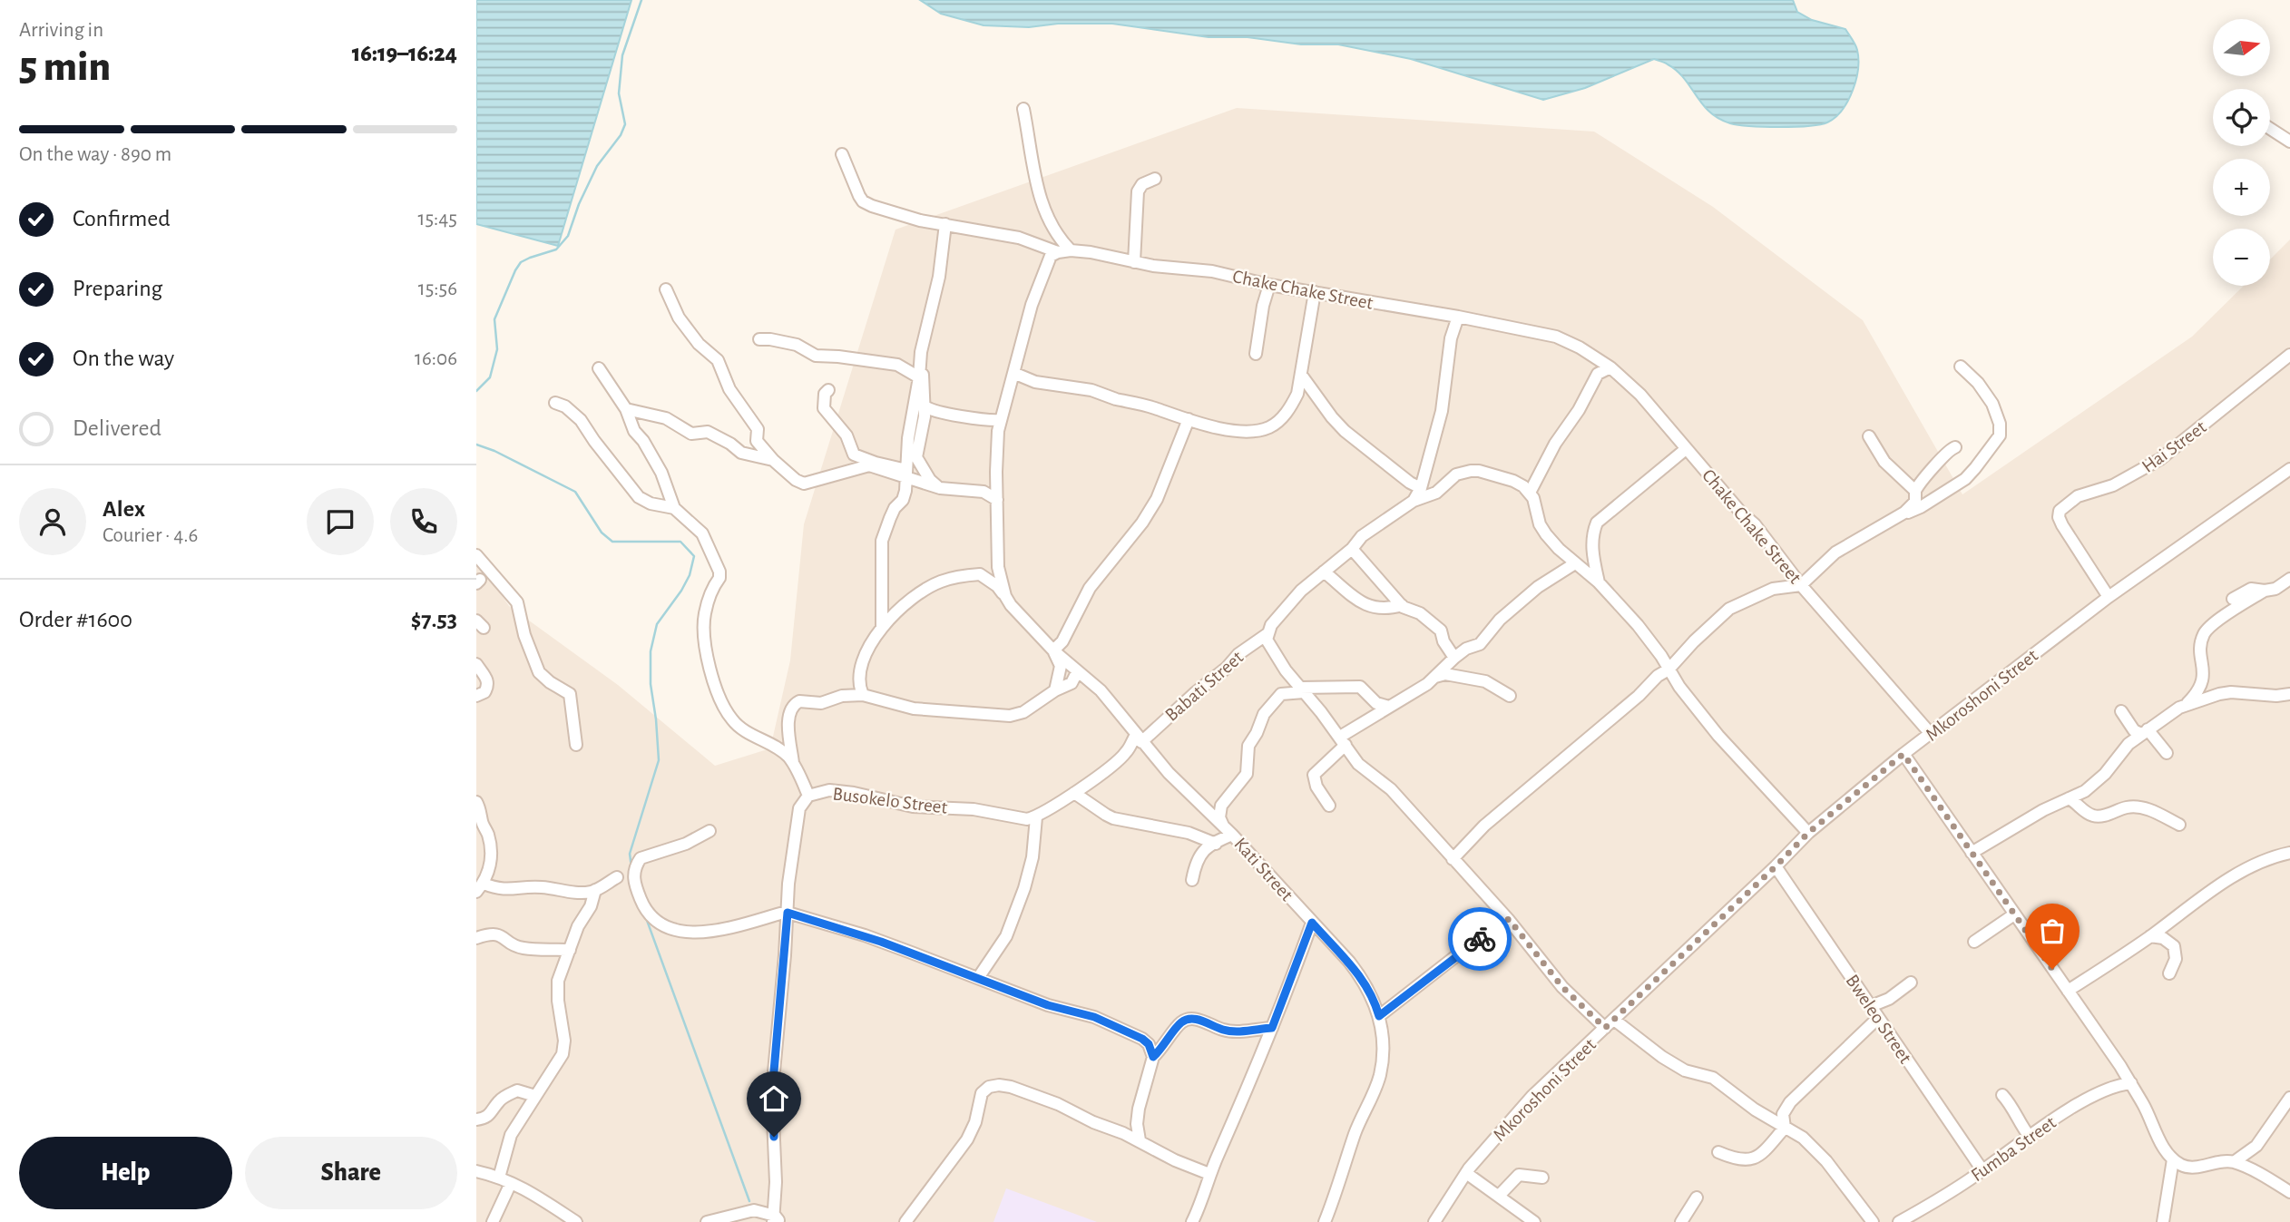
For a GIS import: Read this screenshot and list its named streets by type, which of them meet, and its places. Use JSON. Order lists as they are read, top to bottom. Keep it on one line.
{"streets":{"street":["Chake Chake Street","Hai Street","Babati Street","Mkoroshoni Street","Busokelo Street","Kati Street","Bweleo Street","Fumba Street"]},"crossings":[["Chake Chake Street","Mkoroshoni Street"],["Hai Street","Mkoroshoni Street"],["Babati Street","Kati Street"],["Mkoroshoni Street","Bweleo Street"],["Bweleo Street","Fumba Street"]],"north":"right","page":{"heading":["5 min","Arriving in","16:19–16:24"],"panel":["Alex","Courier · 4.6","Order #1600","$7.53"],"map_buttons":["+","−"],"bar":"On the way · 890 m","list":[["Confirmed","15:45"],["Preparing","15:56"],["On the way","16:06"],"Delivered"],"buttons":["Help","Share"]}}
